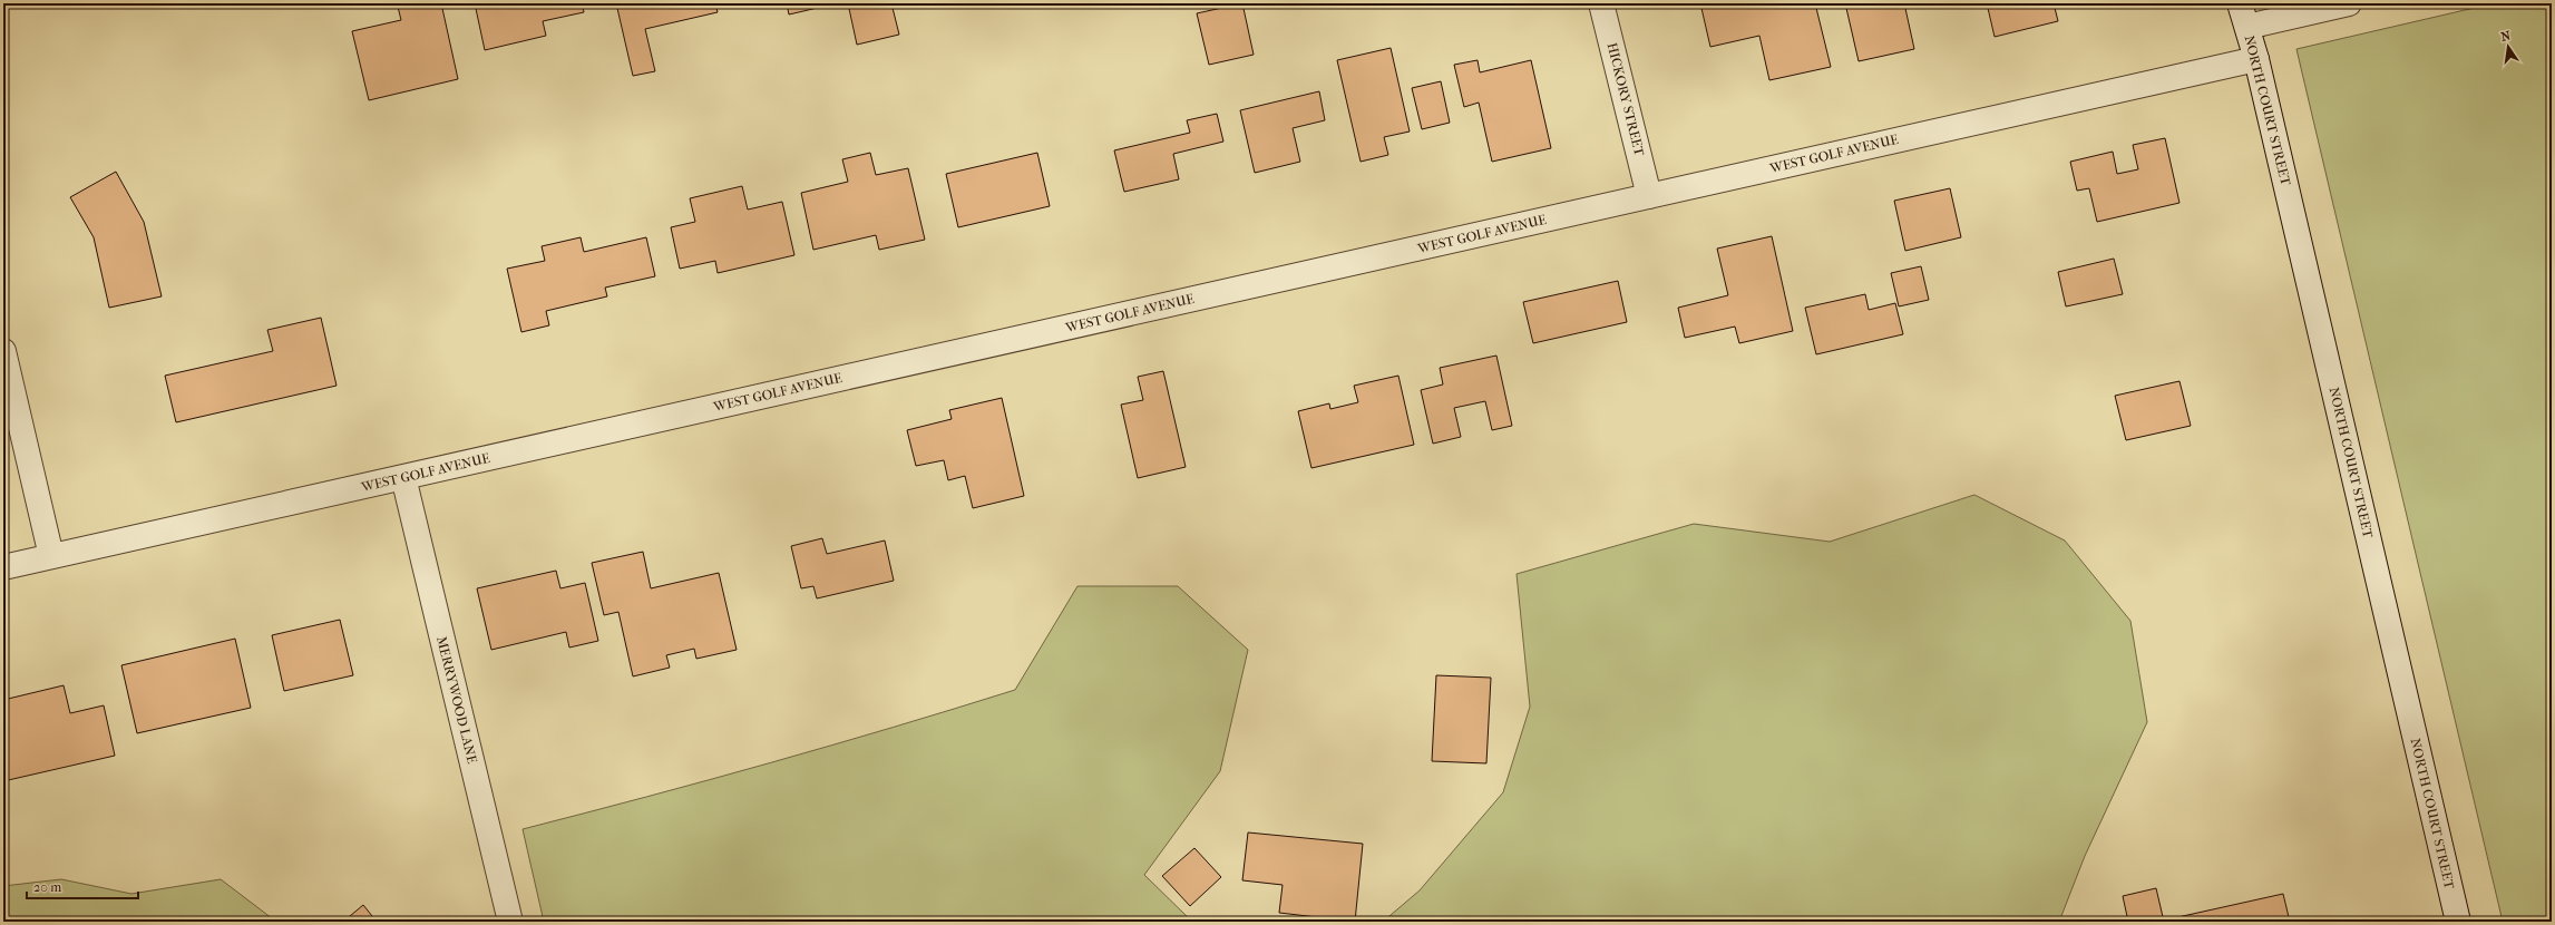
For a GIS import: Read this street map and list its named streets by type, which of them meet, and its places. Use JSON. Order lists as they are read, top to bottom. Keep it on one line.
{"streets":{"street":["HICKORY STREET","NORTH COURT STREET","WEST GOLF AVENUE","MERRYWOOD LANE"]},"crossings":[["HICKORY STREET","WEST GOLF AVENUE"],["NORTH COURT STREET","WEST GOLF AVENUE"],["WEST GOLF AVENUE","MERRYWOOD LANE"]],"scale_bar":"20 m","north":"top"}
